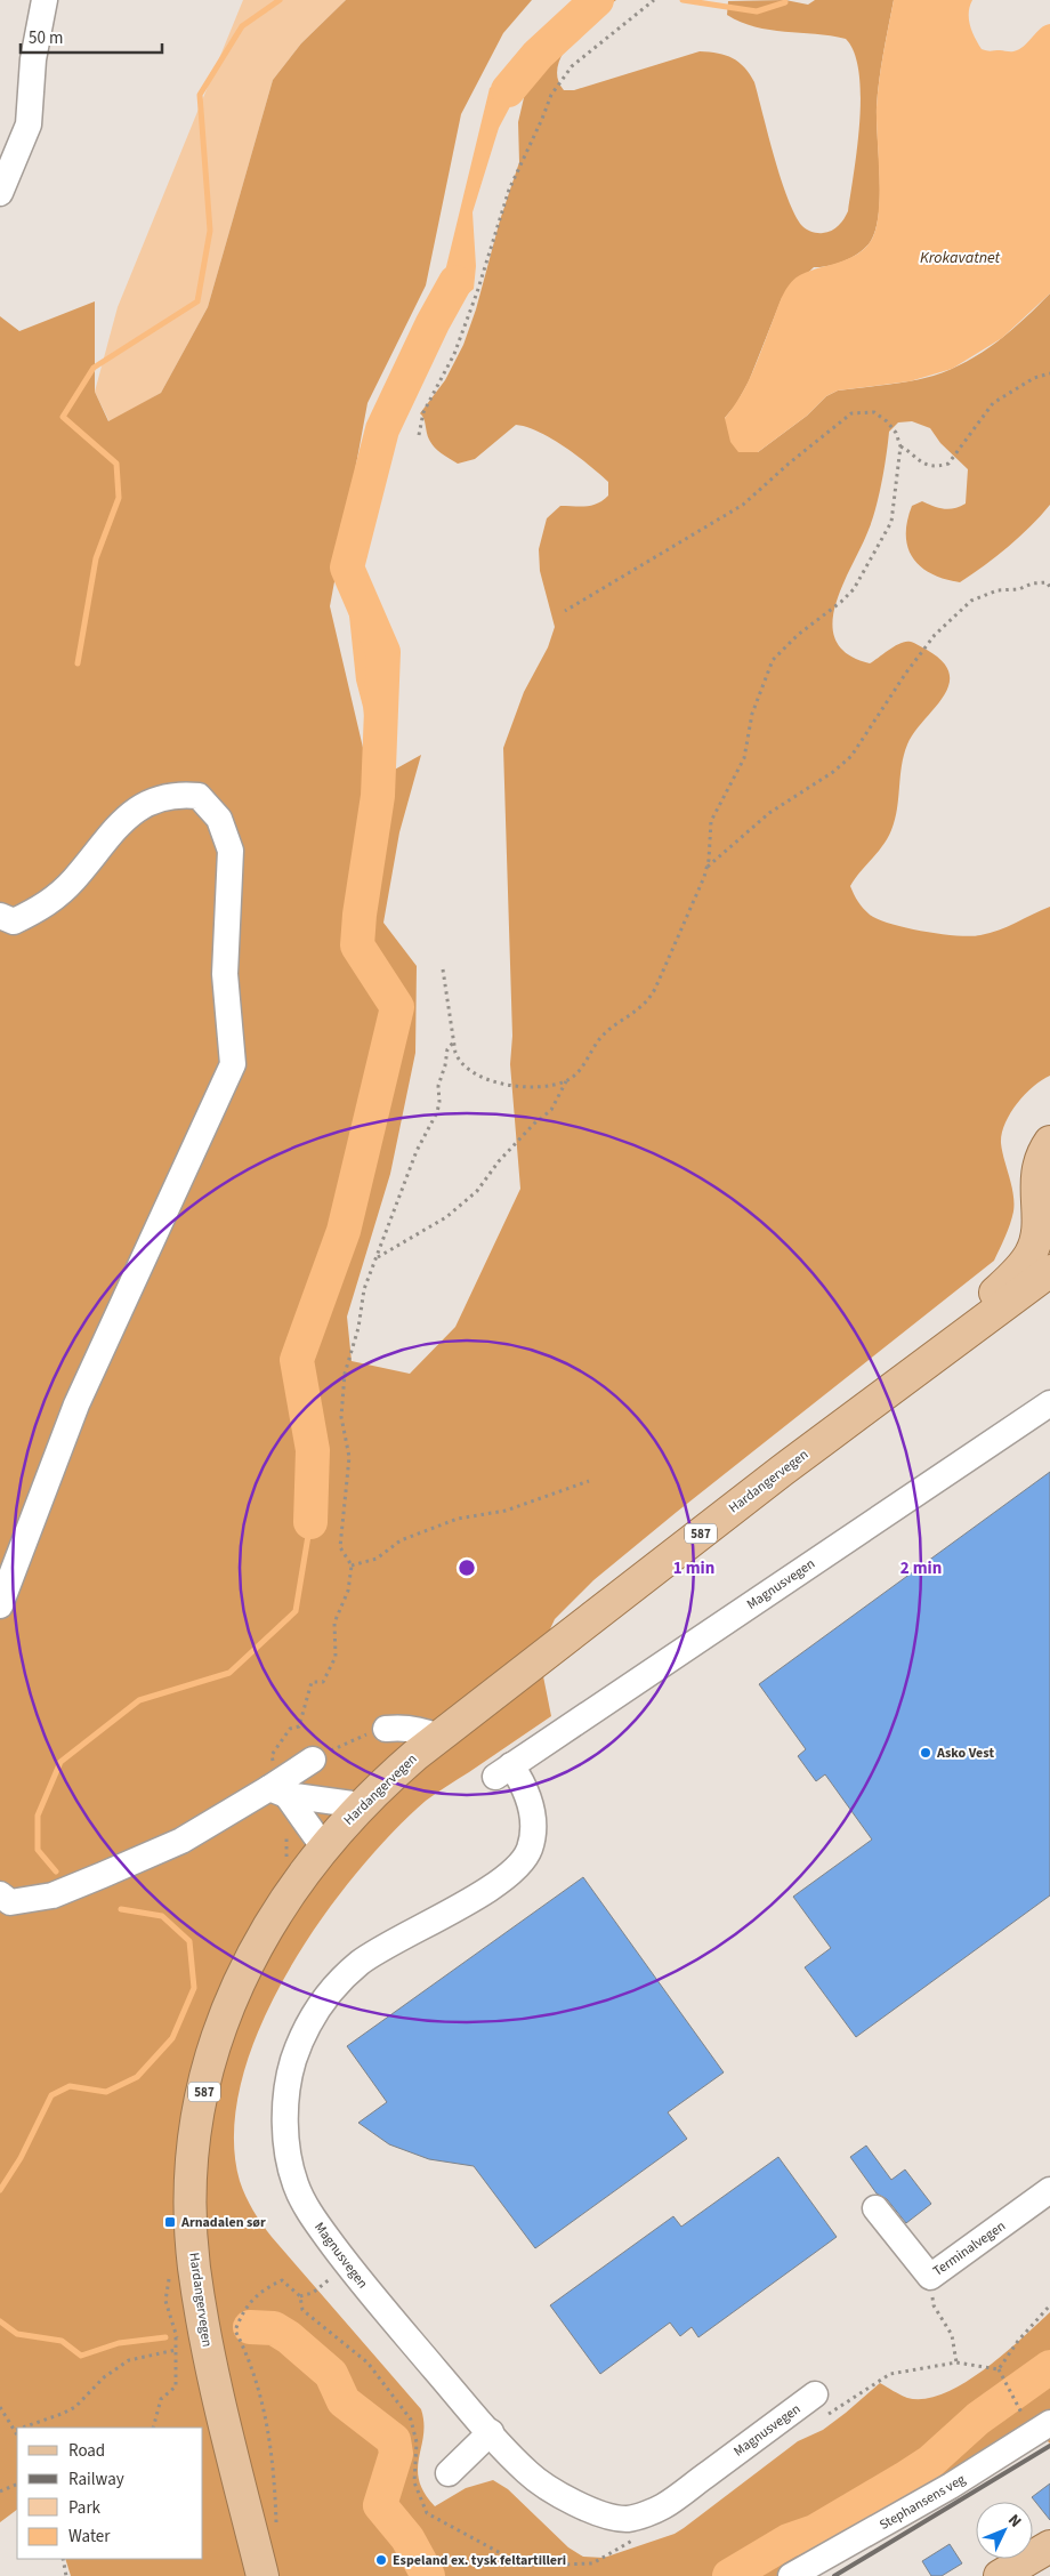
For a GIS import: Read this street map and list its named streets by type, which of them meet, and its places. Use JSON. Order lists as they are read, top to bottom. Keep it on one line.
{"streets":{"main road":["Hardangervegen","587"],"street":["Magnusvegen","Terminalvegen","Stephansens veg"]},"crossings":[["Hardangervegen","587"]],"water":["Krokavatnet"],"places":{"other":["Asko Vest","Espeland ex. tysk feltartilleri"],"transit":["Arnadalen sør"]},"legend":["Road","Railway","Park","Water"],"scale_bar":"50 m","north":"top right","rings":["1 min","2 min"]}
